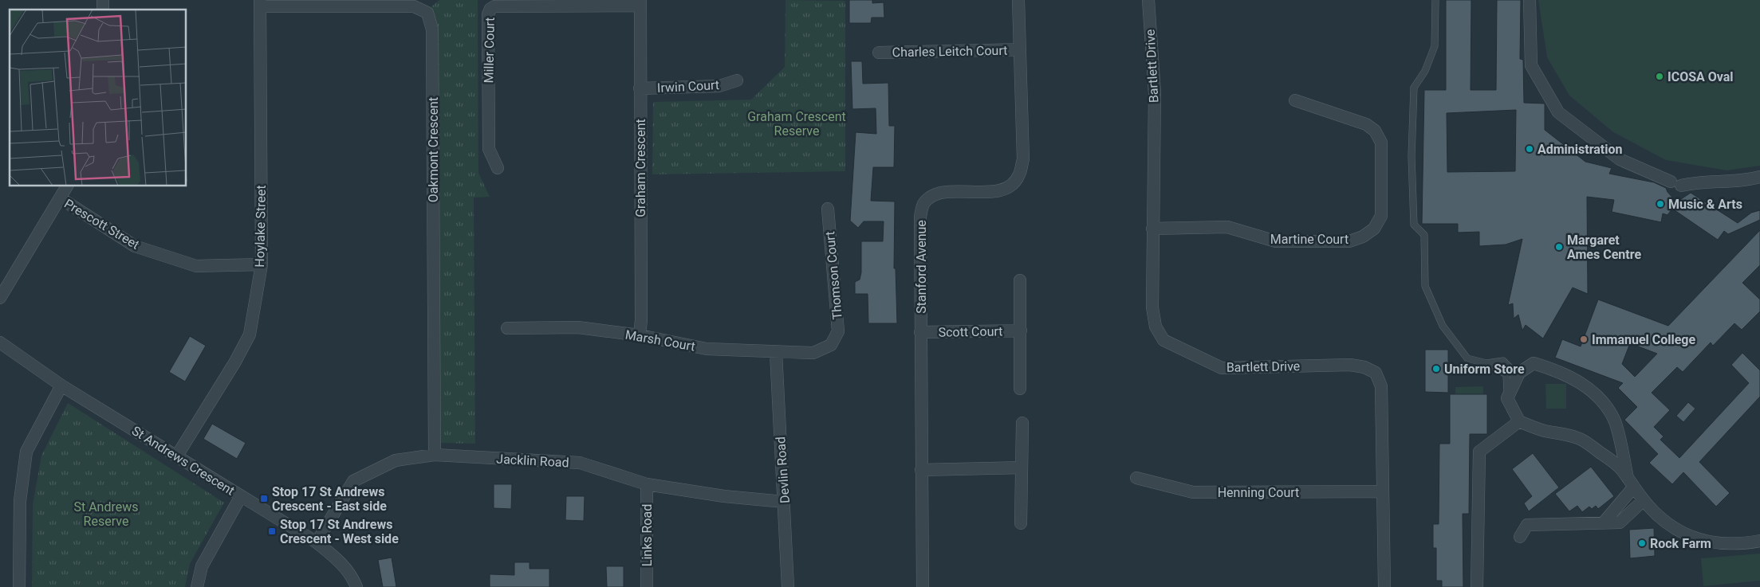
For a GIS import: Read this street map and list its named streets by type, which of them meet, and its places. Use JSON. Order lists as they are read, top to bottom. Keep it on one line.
{"streets":{"street":["Miller Court","Charles Leitch Court","Bartlett Drive","Irwin Court","Oakmont Crescent","Graham Crescent","Prescott Street","Hoylake Street","Martine Court","Stanford Avenue","Thomson Court","Scott Court","Marsh Court","St Andrews Crescent","Jacklin Road","Devlin Road","Henning Court","Links Road"]},"crossings":[["Miller Court","Graham Crescent"],["Charles Leitch Court","Stanford Avenue"],["Bartlett Drive","Martine Court"],["Bartlett Drive","Henning Court"],["Irwin Court","Graham Crescent"],["Oakmont Crescent","Hoylake Street"],["Oakmont Crescent","Jacklin Road"],["Graham Crescent","Marsh Court"],["Prescott Street","Hoylake Street"],["Hoylake Street","St Andrews Crescent"],["Stanford Avenue","Scott Court"],["Thomson Court","Marsh Court"],["Marsh Court","Devlin Road"],["St Andrews Crescent","Jacklin Road"],["Jacklin Road","Devlin Road"],["Jacklin Road","Links Road"]],"parks":["Graham Crescent Reserve","St Andrews Reserve"],"places":{"other":["ICOSA Oval","Administration","Music & Arts","Margaret Ames Centre","Immanuel College","Uniform Store","Rock Farm"],"transit":["Stop 17 St Andrews Crescent - East side","Stop 17 St Andrews Crescent - West side"]}}
